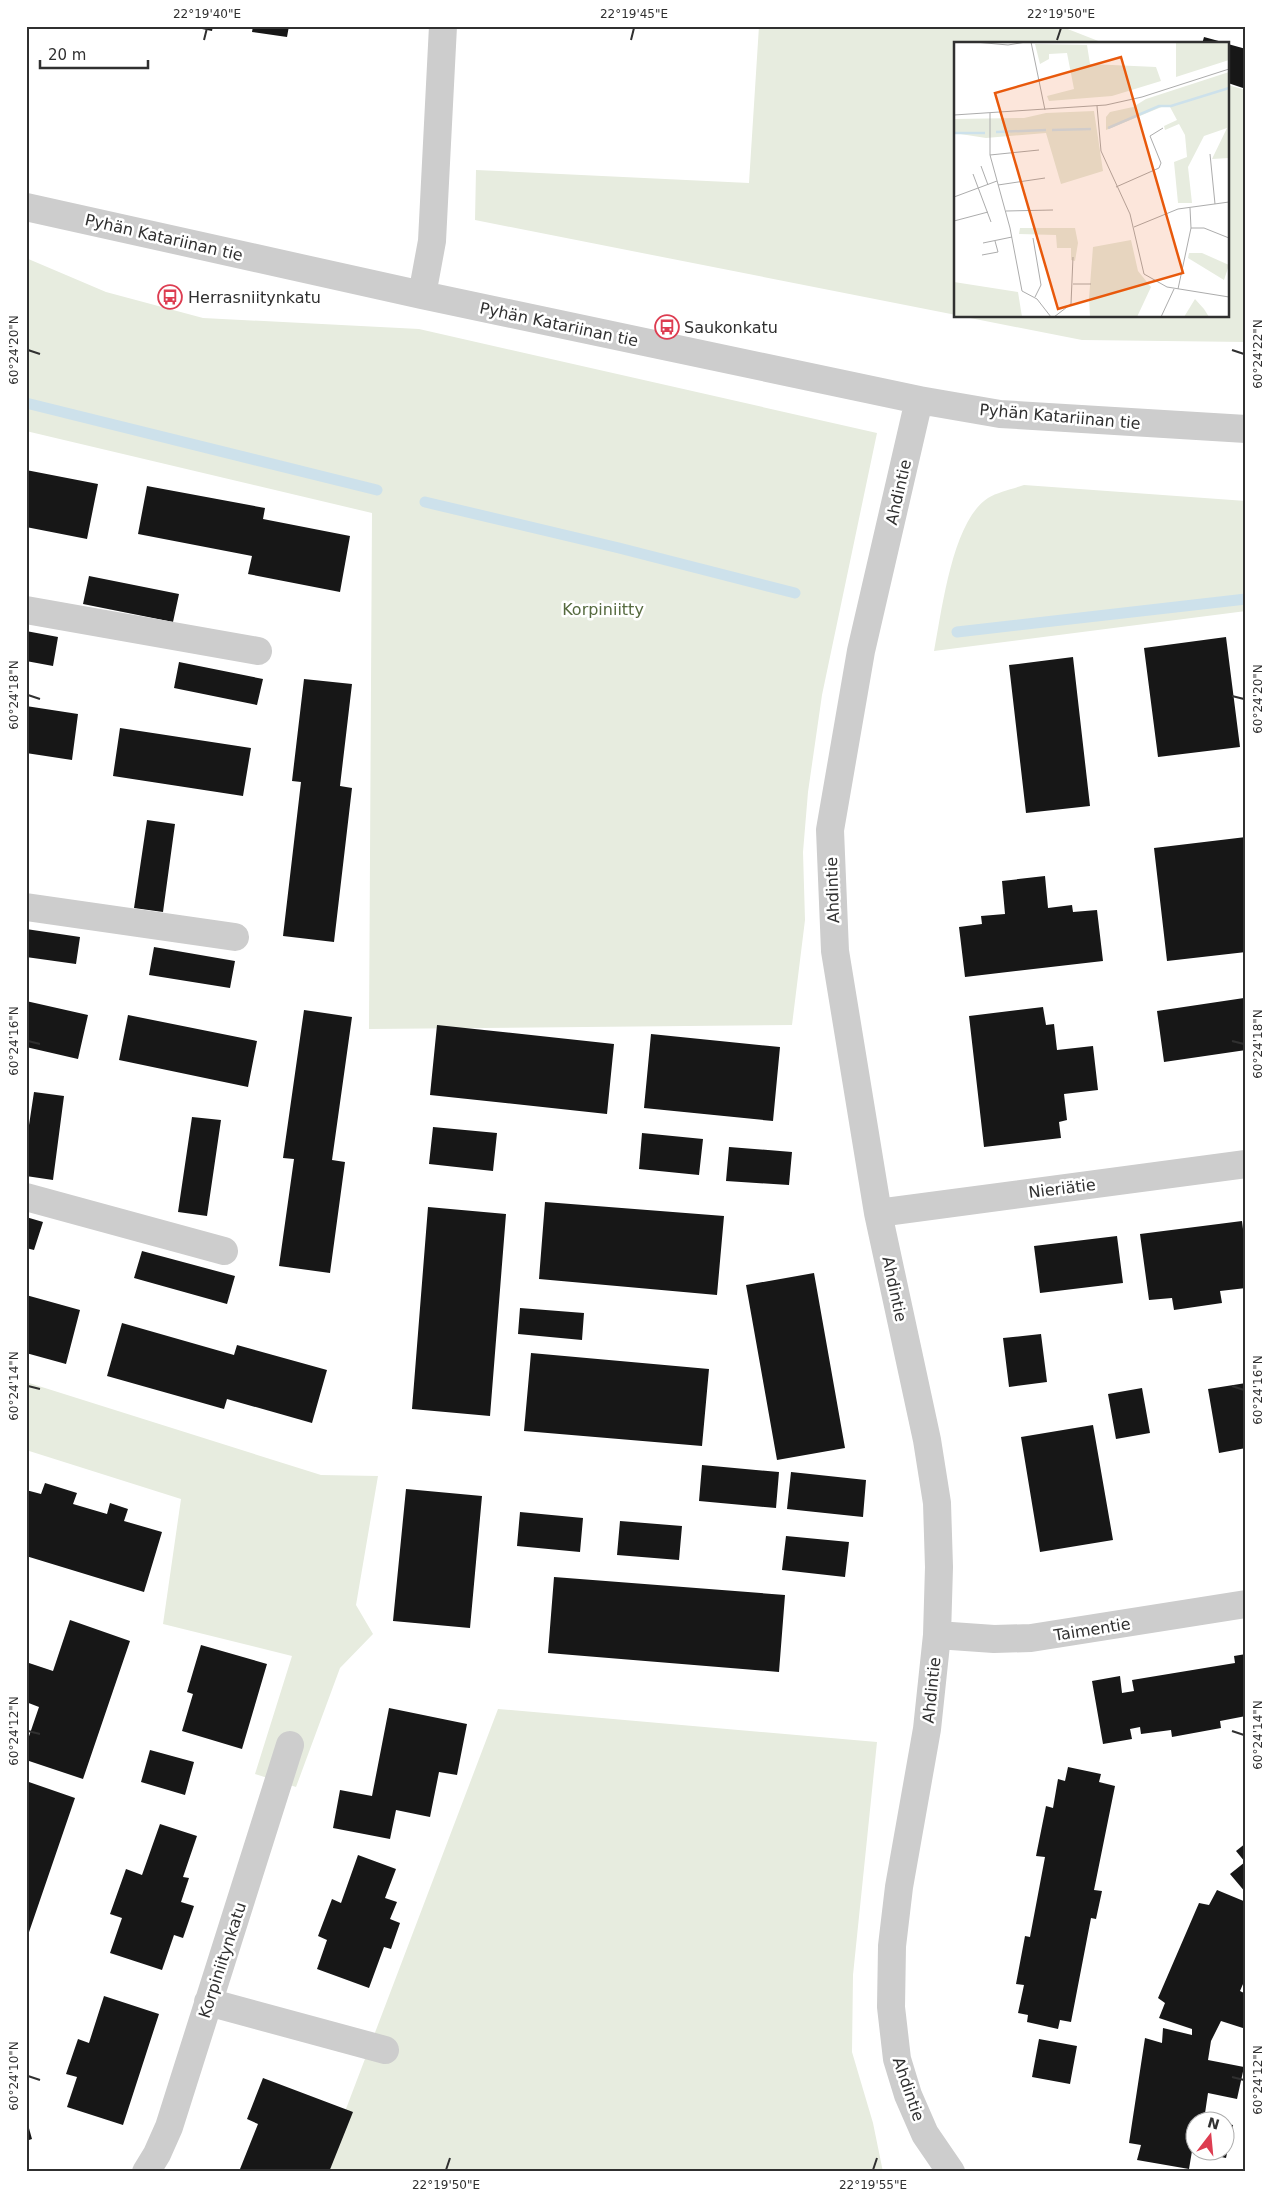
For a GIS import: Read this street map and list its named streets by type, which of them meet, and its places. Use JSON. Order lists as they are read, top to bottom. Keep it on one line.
{"streets":{"street":["Pyhän Katariinan tie","Ahdintie","Nieriätie","Taimentie","Korpiniitynkatu"]},"crossings":[["Pyhän Katariinan tie","Ahdintie"],["Ahdintie","Nieriätie"],["Ahdintie","Taimentie"]],"parks":["Korpiniitty"],"places":{"bus stop":["Herrasniitynkatu","Saukonkatu"]},"scale_bar":"20 m","north":"top","coordinates":["22°19'40\"E","22°19'45\"E","22°19'50\"E","60°24'20\"N","60°24'22\"N","60°24'18\"N","60°24'16\"N","60°24'14\"N","60°24'12\"N","60°24'10\"N","22°19'55\"E"]}
